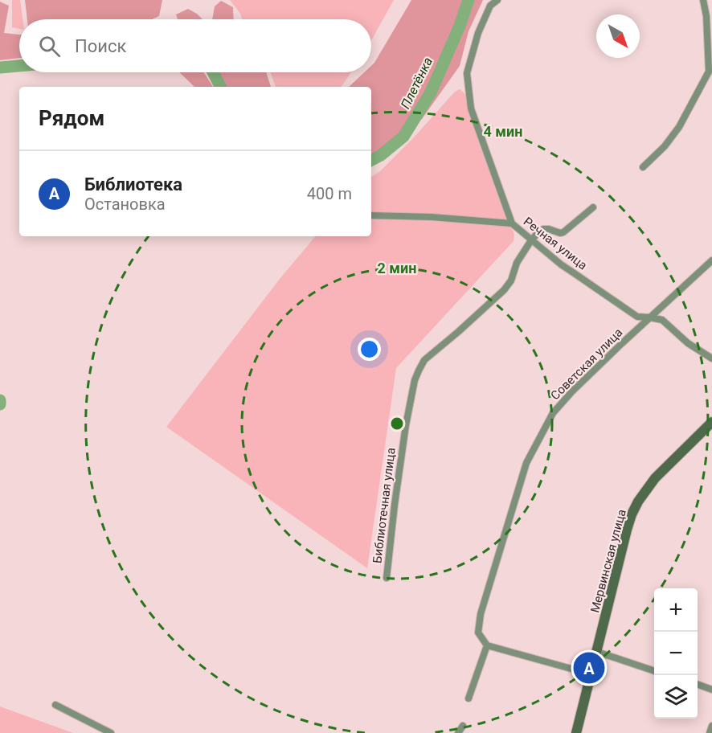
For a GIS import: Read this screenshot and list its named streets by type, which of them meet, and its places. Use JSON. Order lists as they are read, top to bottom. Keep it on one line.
{"streets":{"street":["Речная улица","Советская улица","Библиотечная улица","Мервинская улица"]},"crossings":[["Речная улица","Советская улица"],["Речная улица","Библиотечная улица"]],"water":["Плетёнка"],"north":"bottom right","page":{"search":"Поиск","heading":"Рядом","list":[{"mark":"A","name":"Библиотека","note":"Остановка","value":"400 m"}],"map_buttons":["+","−"],"pins":"A"},"rings":["4 мин","2 мин"]}
